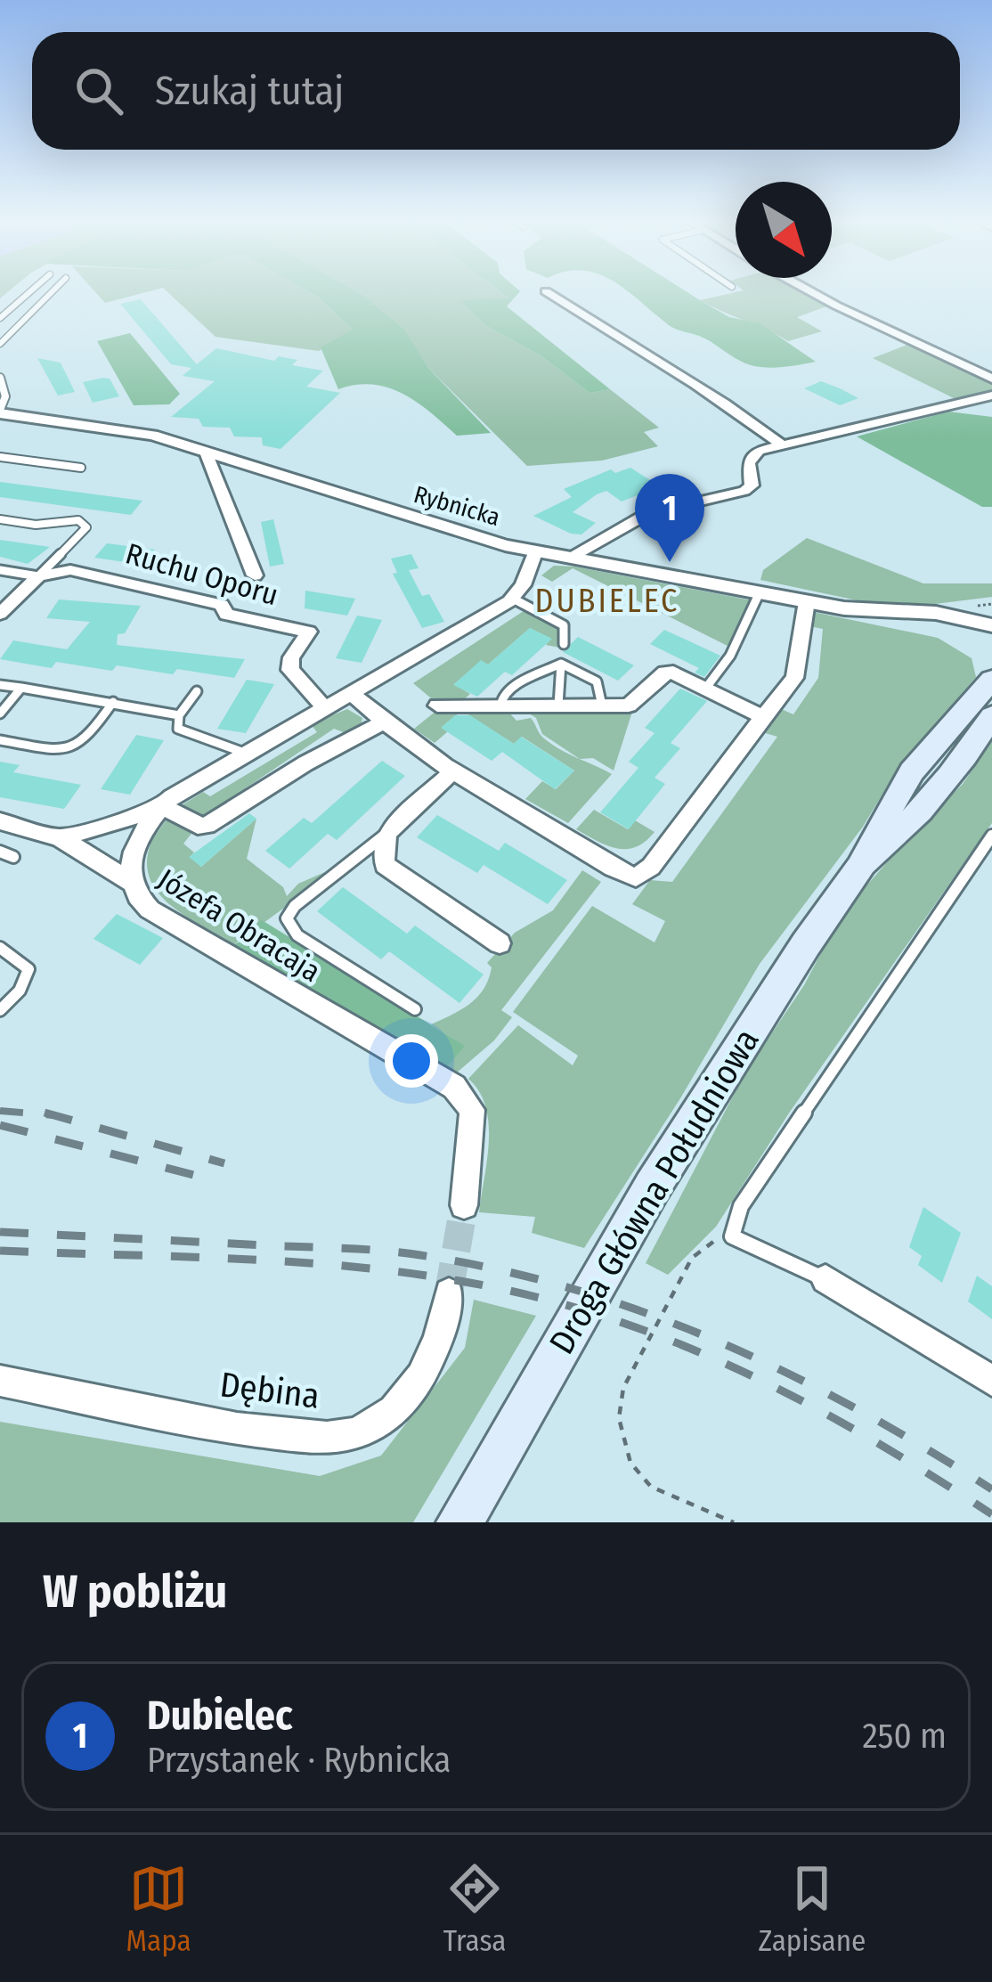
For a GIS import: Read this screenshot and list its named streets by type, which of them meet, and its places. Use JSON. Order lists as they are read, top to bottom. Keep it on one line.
{"streets":{"main road":["Droga Główna Południowa"],"street":["Rybnicka","Ruchu Oporu","Józefa Obracaja","Dębina"]},"crossings":[["Ruchu Oporu","Józefa Obracaja"]],"districts":["DUBIELEC"],"north":"bottom right","page":{"search":"Szukaj tutaj","pins":"1","heading":"W pobliżu","list":[{"mark":"1","name":"Dubielec","note":"Przystanek · Rybnicka","value":"250 m"}],"nav":["Mapa","Trasa","Zapisane"]}}
